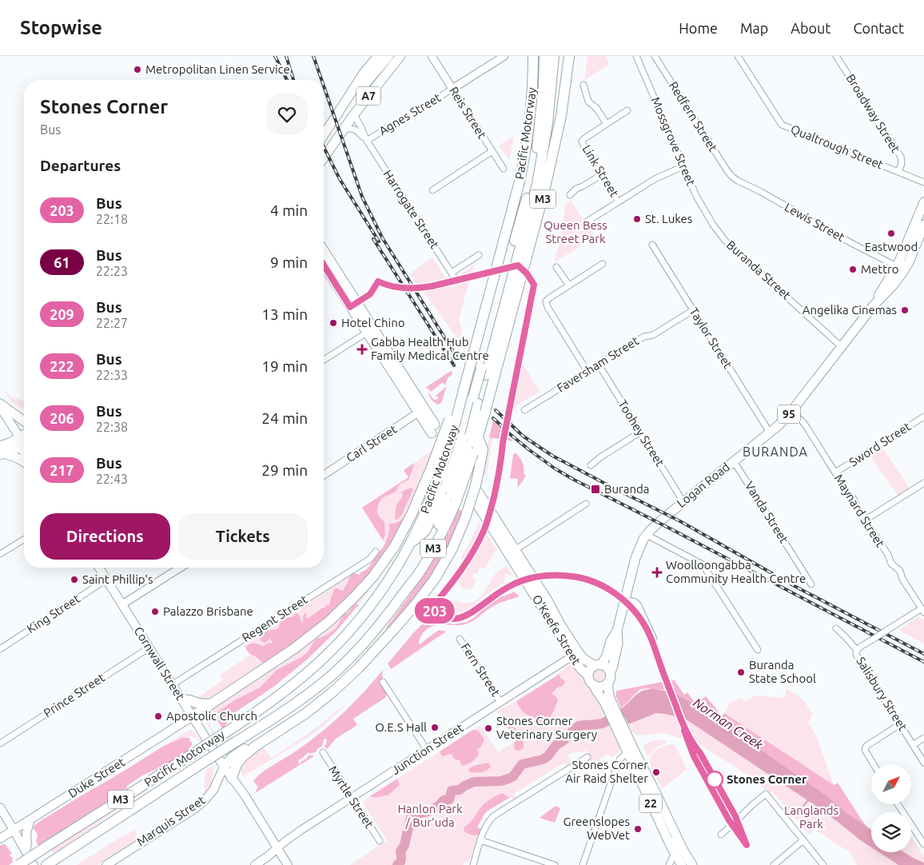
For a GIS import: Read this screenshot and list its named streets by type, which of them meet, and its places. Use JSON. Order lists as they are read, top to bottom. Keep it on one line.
{"streets":{"highway":["Pacific Motorway","M3"],"main road":["A7","95","Logan Road","O'Keefe Street","Cornwall Street","Duke Street","22","Marquis Street"],"street":["Reis Street","Broadway Street","Agnes Street","Redfern Street","Mossgrove Street","Qualtrough Street","Link Street","Harrogate Street","Lewis Street","Buranda Street","Taylor Street","Faversham Street","Toohey Street","Carl Street","Sword Street","Maynard Street","Vanda Street","King Street","Regent Street","Fern Street","Salisbury Street","Prince Street","Junction Street","Myrtle Street"]},"crossings":[["A7","Harrogate Street"],["Reis Street","Agnes Street"],["Broadway Street","Qualtrough Street"],["Agnes Street","Harrogate Street"],["Redfern Street","Lewis Street"],["Mossgrove Street","Buranda Street"],["Lewis Street","Logan Road"],["Buranda Street","Logan Road"],["Taylor Street","Faversham Street"],["Taylor Street","Logan Road"],["Faversham Street","Toohey Street"],["95","Logan Road"],["95","O'Keefe Street"],["95","22"],["Toohey Street","Logan Road"],["Sword Street","Maynard Street"],["Logan Road","Maynard Street"],["Logan Road","Vanda Street"],["Logan Road","O'Keefe Street"],["Logan Road","22"],["King Street","Cornwall Street"],["Regent Street","Cornwall Street"],["O'Keefe Street","Junction Street"],["O'Keefe Street","22"],["Cornwall Street","Prince Street"],["Cornwall Street","Junction Street"],["Cornwall Street","Duke Street"],["Cornwall Street","Marquis Street"],["Fern Street","Junction Street"],["Junction Street","Myrtle Street"]],"districts":["BURANDA"],"water":["Norman Creek"],"parks":["Queen Bess Street Park","Hanlon Park / Bur'uda","Langlands Park"],"places":{"other":["Metropolitan Linen Service","St. Lukes","Eastwood","Mettro","Angelika Cinemas","Hotel Chino","Saint Phillip's","Palazzo Brisbane","Buranda State School","Apostolic Church","O.E.S Hall","Stones Corner Veterinary Surgery","Stones Corner Air Raid Shelter","Stones Corner","Greenslopes WebVet"],"health":["Gabba Health Hub Family Medical Centre","Woolloongabba Community Health Centre"],"transit":["Buranda"]},"lines":["bus line 203"],"north":"top right","page":{"header":"Stopwise","nav":["Home","Map","About","Contact"],"on_map":"203","heading":[["Stones Corner","Bus"],"Departures"],"list":[{"mark":"203","name":"Bus","note":"22:18","value":"4 min"},{"mark":"61","name":"Bus","note":"22:23","value":"9 min"},{"mark":"209","name":"Bus","note":"22:27","value":"13 min"},{"mark":"222","name":"Bus","note":"22:33","value":"19 min"},{"mark":"206","name":"Bus","note":"22:38","value":"24 min"},{"mark":"217","name":"Bus","note":"22:43","value":"29 min"}],"buttons":["Directions","Tickets"]}}
